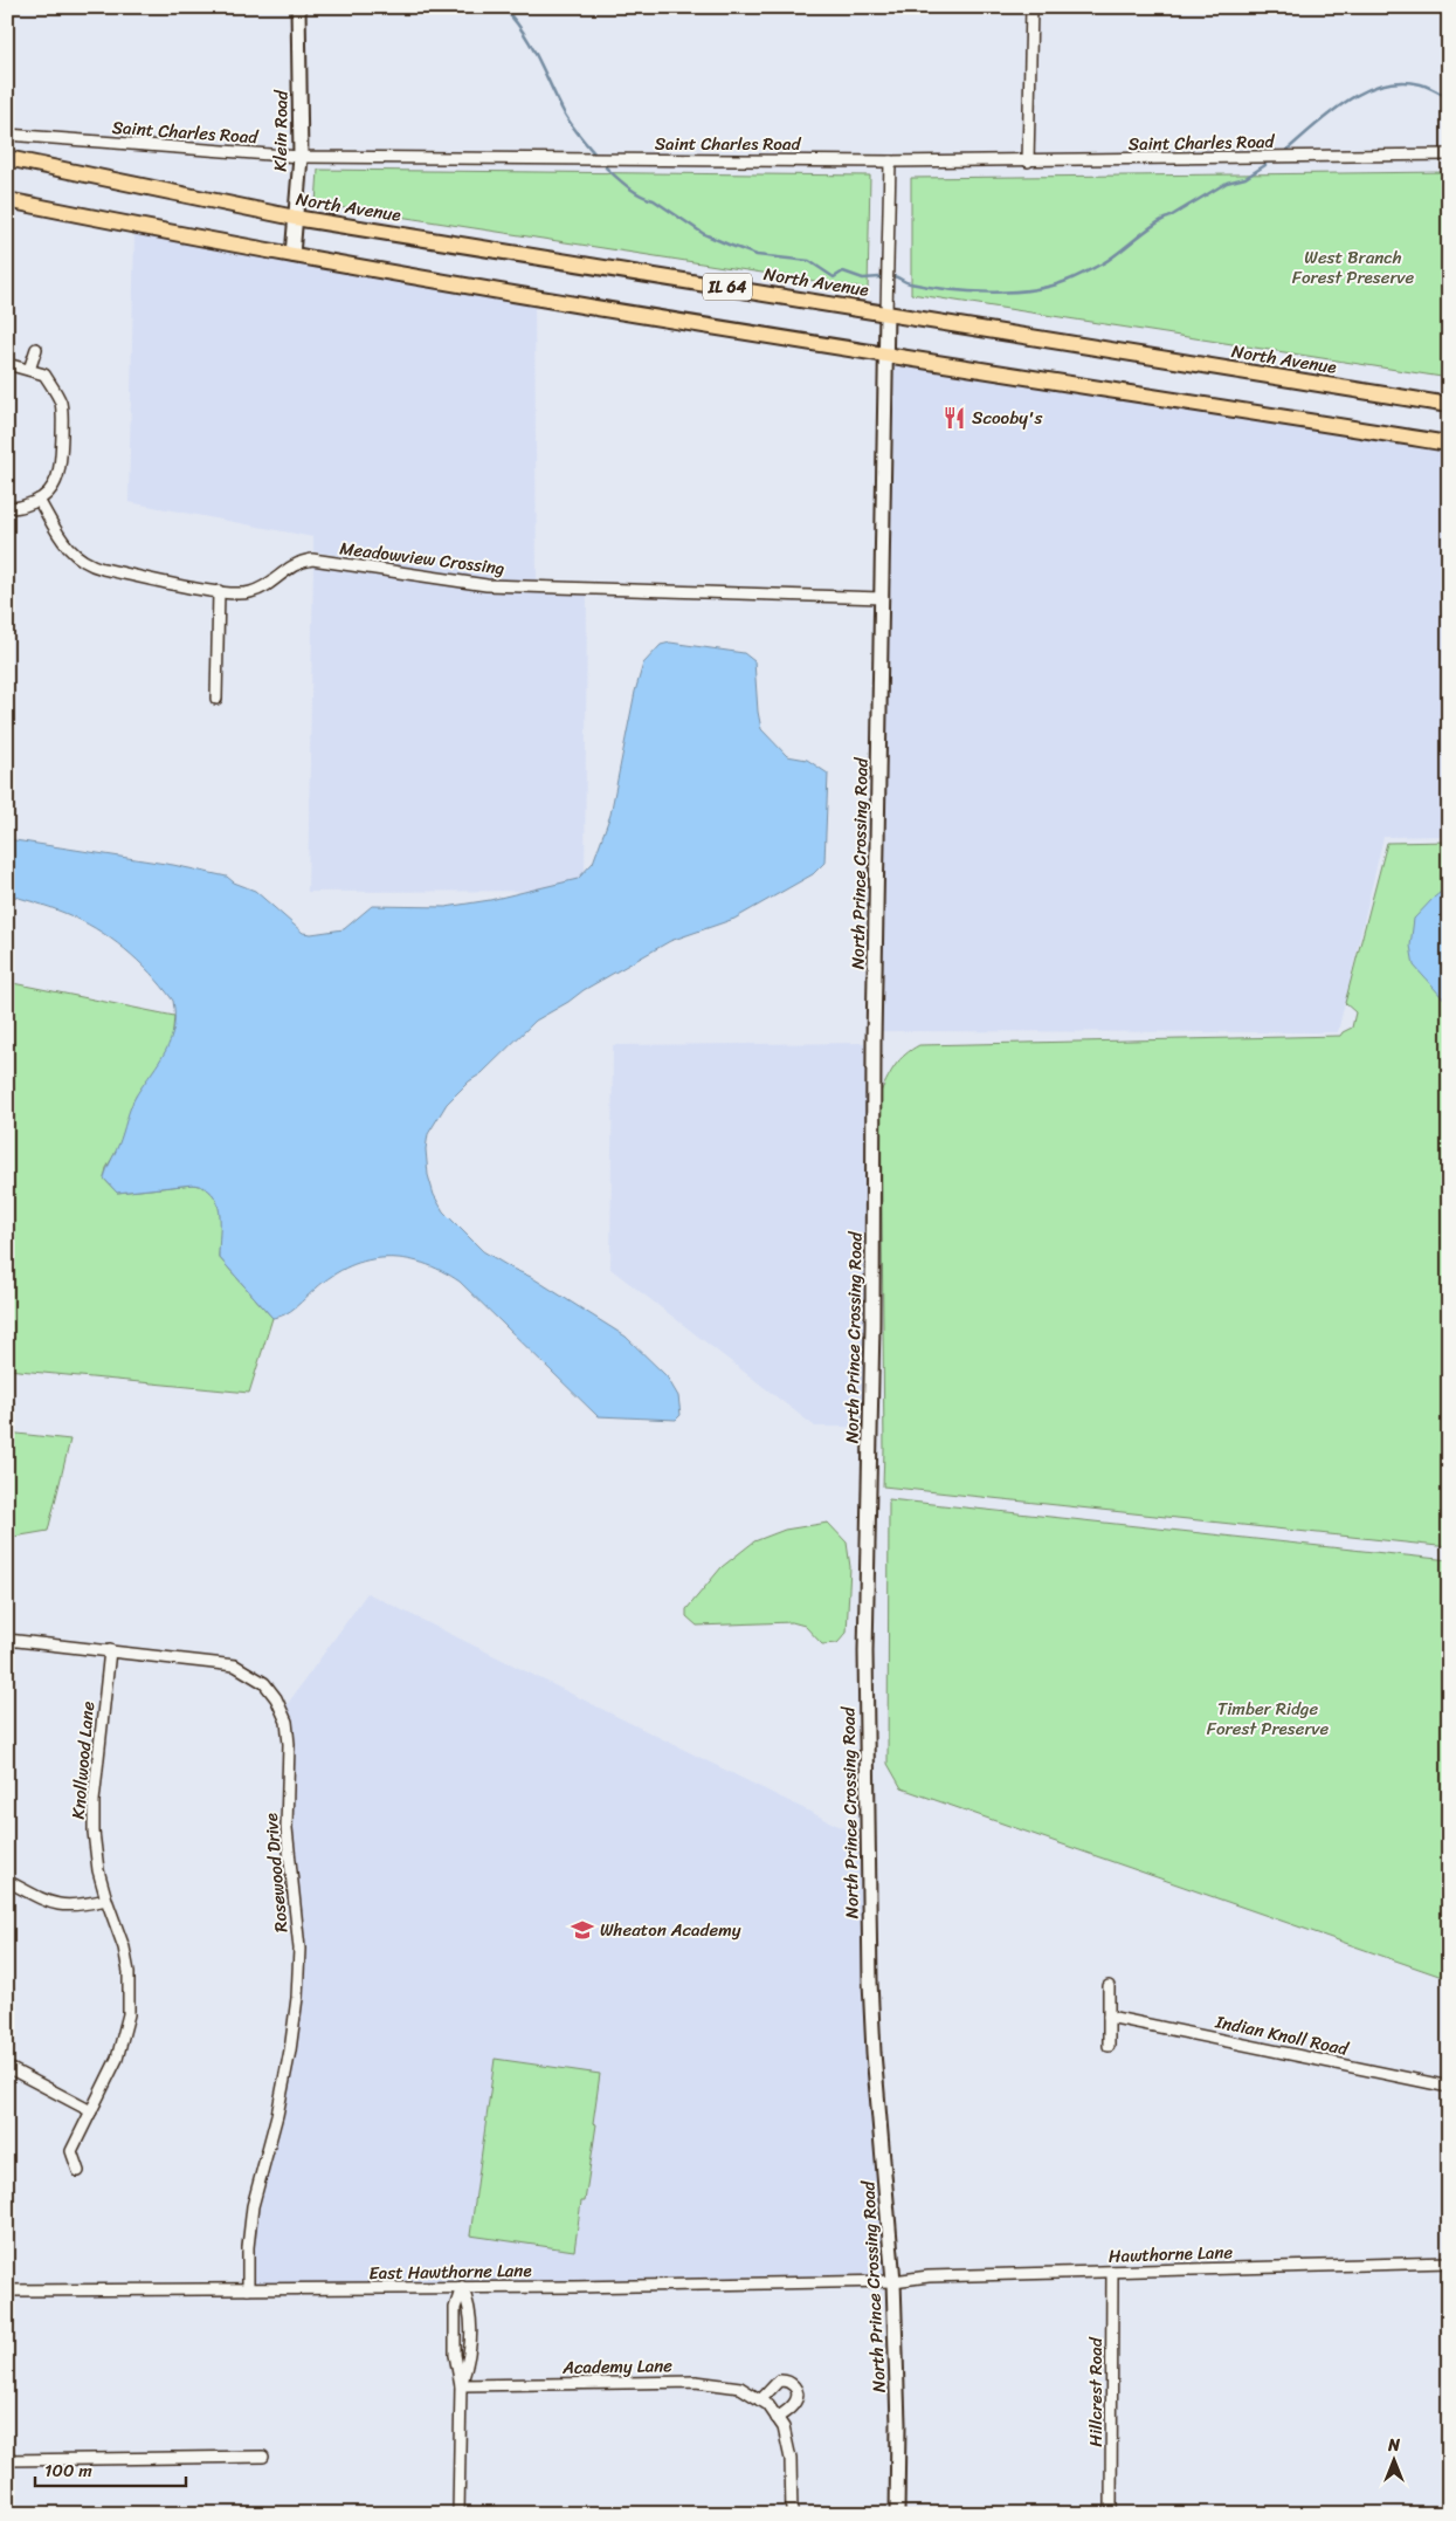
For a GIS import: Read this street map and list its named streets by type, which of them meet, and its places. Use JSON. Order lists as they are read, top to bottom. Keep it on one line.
{"streets":{"main road":["North Avenue","IL 64"],"street":["Klein Road","Saint Charles Road","Meadowview Crossing","North Prince Crossing Road","Knollwood Lane","Rosewood Drive","Indian Knoll Road","Hawthorne Lane","East Hawthorne Lane","Academy Lane","Hillcrest Road"]},"crossings":[["Klein Road","Saint Charles Road"],["Klein Road","North Avenue"],["Klein Road","IL 64"],["Saint Charles Road","North Prince Crossing Road"],["North Avenue","North Prince Crossing Road"],["IL 64","North Prince Crossing Road"],["Meadowview Crossing","North Prince Crossing Road"],["North Prince Crossing Road","Hawthorne Lane"],["North Prince Crossing Road","East Hawthorne Lane"],["Knollwood Lane","Rosewood Drive"],["Rosewood Drive","East Hawthorne Lane"],["Hawthorne Lane","East Hawthorne Lane"],["Hawthorne Lane","Hillcrest Road"]],"parks":["West Branch Forest Preserve","Timber Ridge Forest Preserve"],"places":{"restaurant":["Scooby's"],"school or university":["Wheaton Academy"]},"scale_bar":"100 m","north":"top"}
